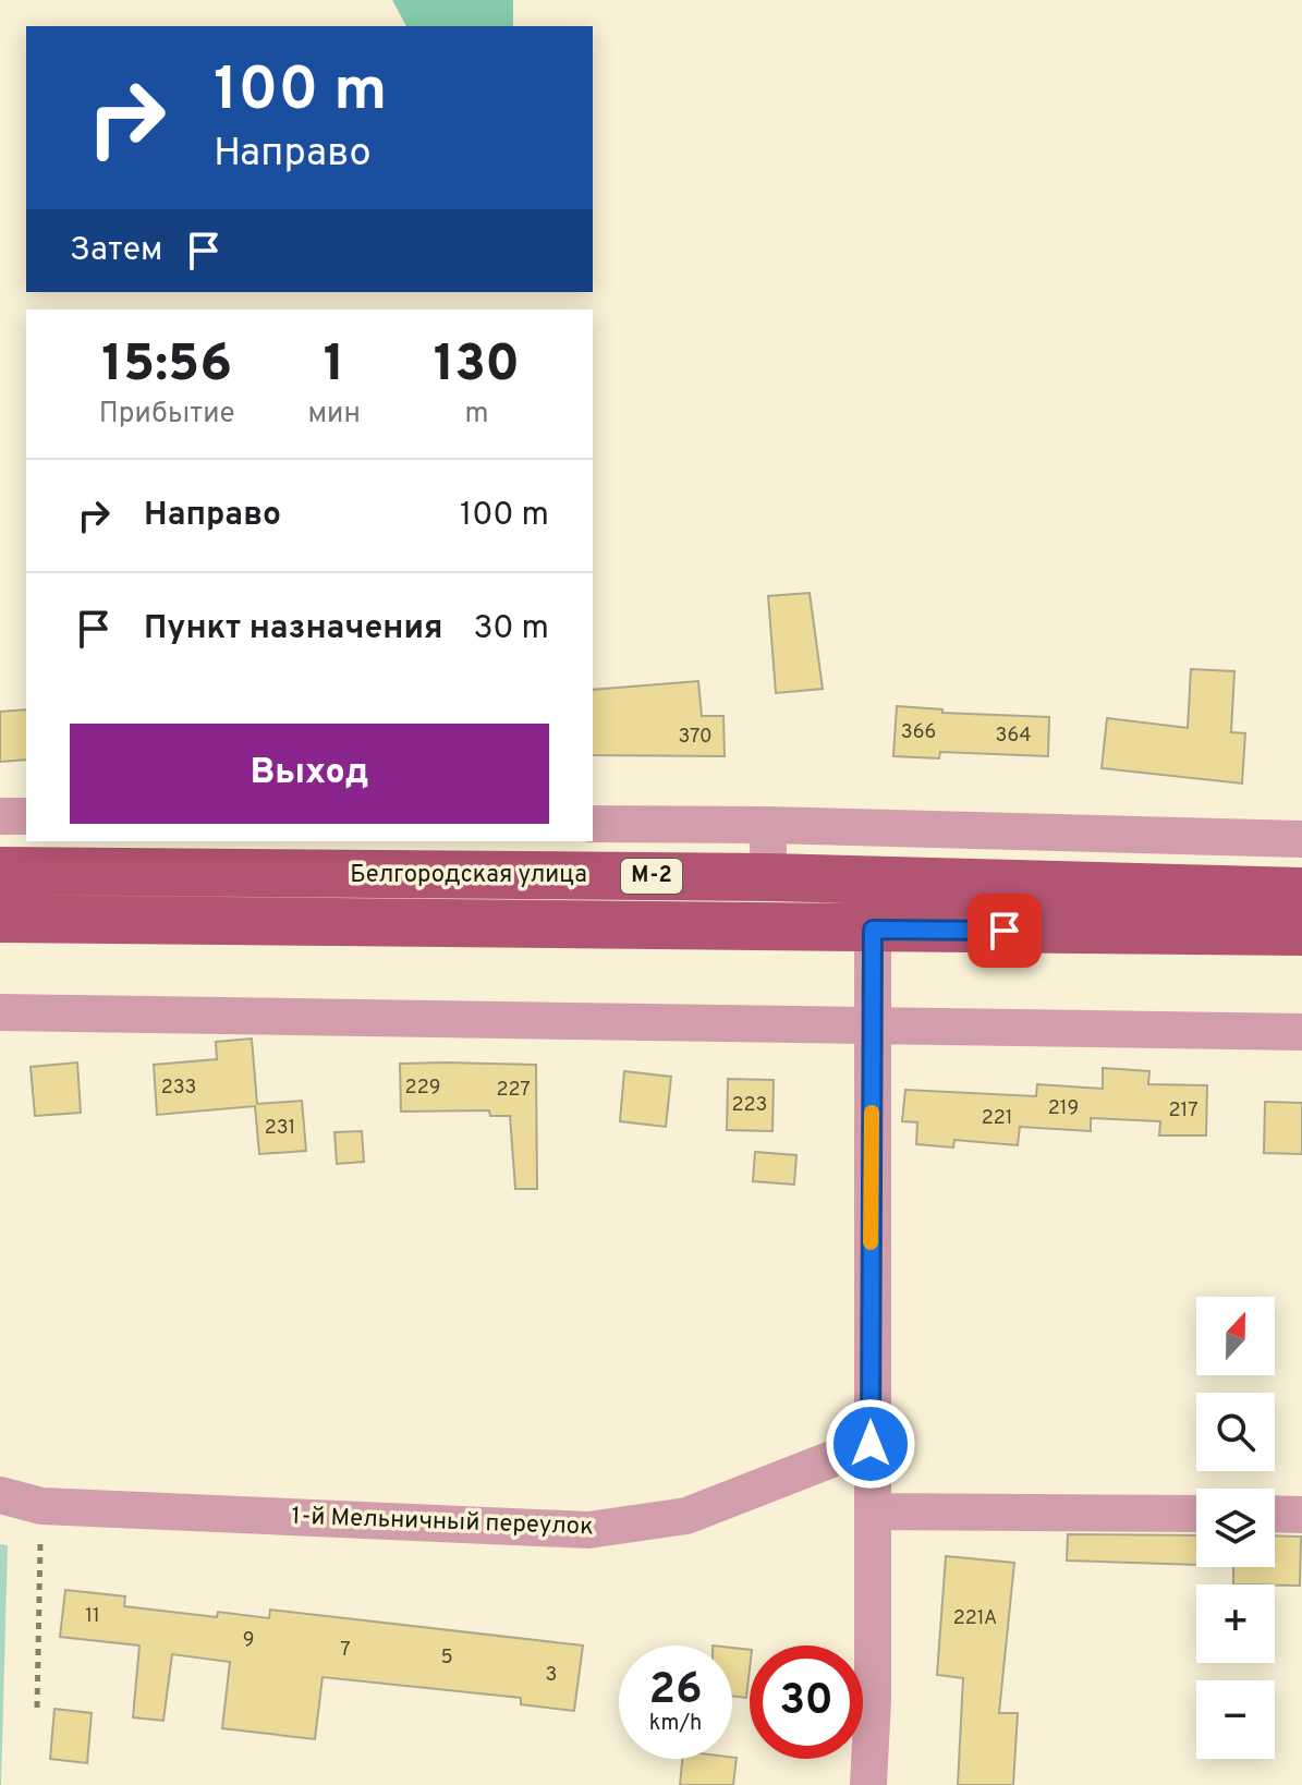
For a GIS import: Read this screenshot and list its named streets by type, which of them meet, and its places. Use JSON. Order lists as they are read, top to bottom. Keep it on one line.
{"streets":{"main road":["Белгородская улица","М-2"],"street":["1-й Мельничный переулок"]},"house_numbers":["366","364","370","233","229","227","223","219","217","221","231","11","221А","9","7","5","3"],"north":"top","page":{"turn":["100 m","Направо"],"then":"Затем","eta":["15:56","Прибытие","1","мин","130","m"],"list":[{"name":"Направо","value":"100 m"},{"name":"Пункт назначения","value":"30 m"}],"buttons":"Выход","map_buttons":["+","−"],"speed":"26 km/h","limit":"30"}}
